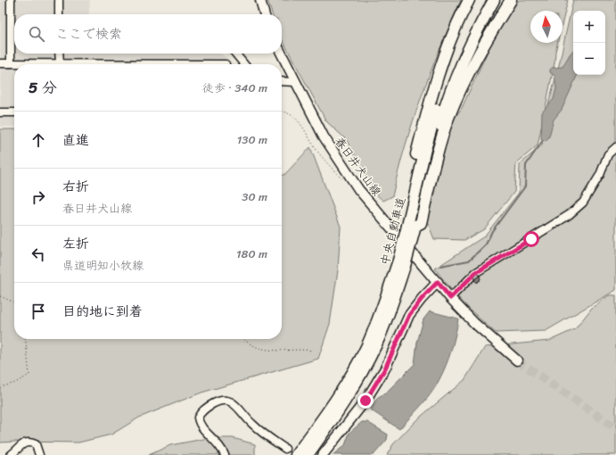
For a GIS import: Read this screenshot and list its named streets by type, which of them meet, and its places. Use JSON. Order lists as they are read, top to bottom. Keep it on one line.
{"streets":{"highway":["中央自動車道"],"main road":["春日井犬山線"]},"north":"top","page":{"map_buttons":["+","−"],"search":"ここで検索","heading":["5 分","徒歩 · 340 m"],"list":[["直進","130 m"],["右折","春日井犬山線","30 m"],["左折","県道明知小牧線","180 m"],"目的地に到着"]}}
